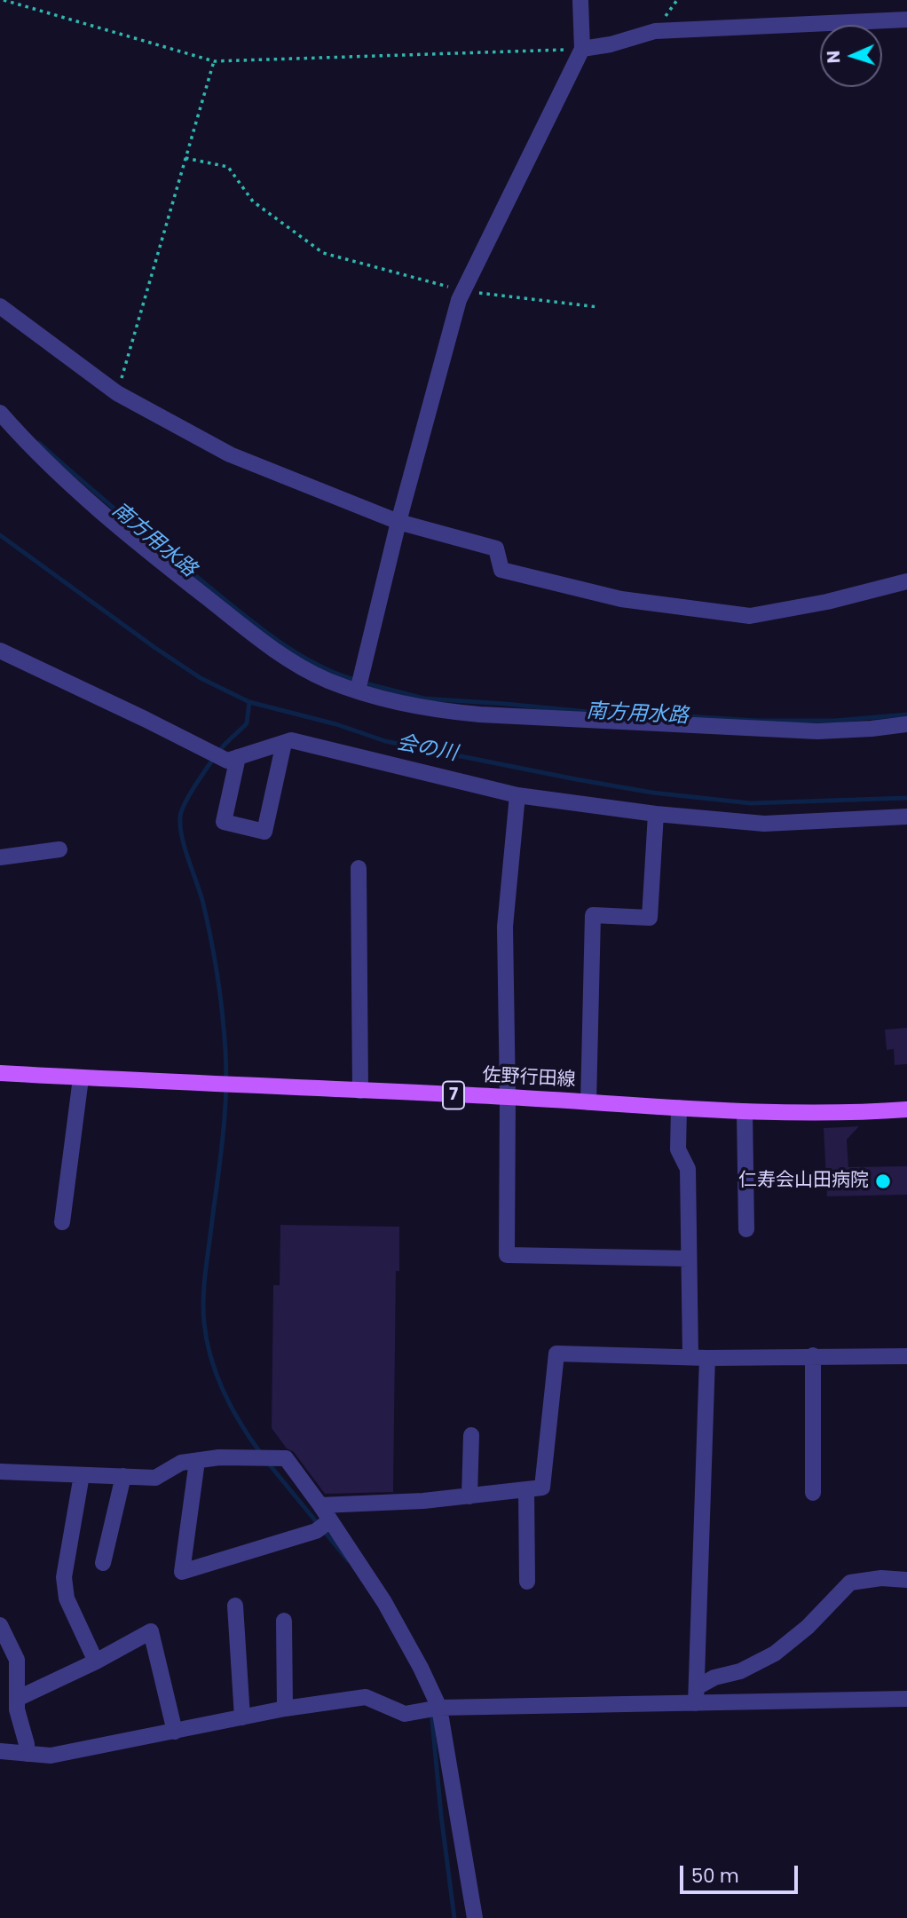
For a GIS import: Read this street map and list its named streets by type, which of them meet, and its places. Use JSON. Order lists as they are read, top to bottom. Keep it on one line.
{"streets":{"main road":["佐野行田線","7"]},"water":["南方用水路","会の川"],"places":["仁寿会山田病院"],"scale_bar":"50 m","north":"left"}
